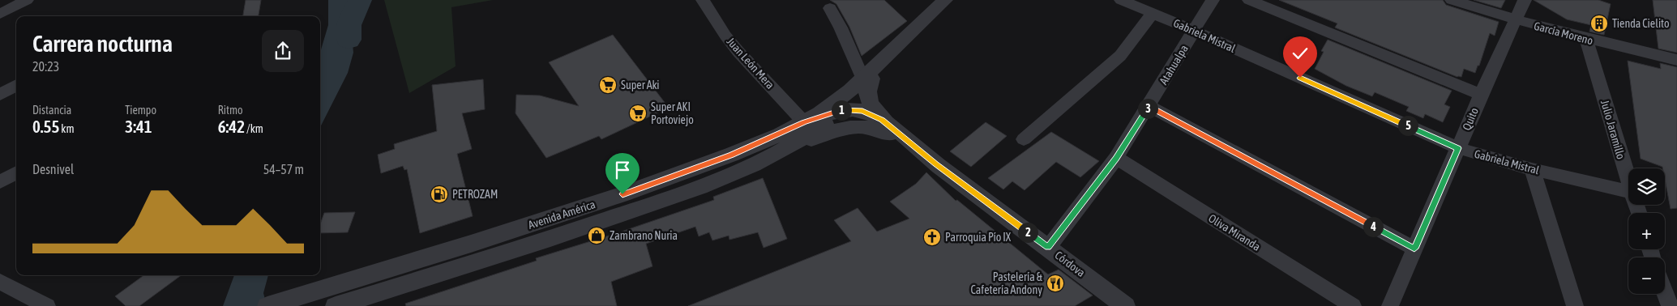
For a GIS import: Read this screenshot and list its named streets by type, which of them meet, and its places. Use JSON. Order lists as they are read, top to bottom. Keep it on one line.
{"streets":{"street":["García Moreno","Gabriela Mistral","Juan León Mera","Atahualpa","Quito","Julio Jaramillo","Avenida América","Oliva Miranda","Córdova"]},"crossings":[["García Moreno","Quito"],["García Moreno","Julio Jaramillo"],["Gabriela Mistral","Atahualpa"],["Gabriela Mistral","Quito"],["Juan León Mera","Avenida América"],["Juan León Mera","Córdova"],["Atahualpa","Oliva Miranda"],["Atahualpa","Córdova"],["Avenida América","Córdova"]],"places":{"building":["Tienda Cielito"],"supermarket":["Super Aki","Super AKI Portoviejo"],"fuel station":["PETROZAM"],"shop":["Zambrano Nuria"],"church":["Parroquia Pío IX"],"restaurant":["Pastelería & Cafetería Andony"]},"page":{"heading":["Carrera nocturna","20:23"],"stats":[["Distancia","0.55 km"],["Tiempo","3:41"],["Ritmo","6:42 /km"]],"pins":["3","1","5","4","2"],"chart":["Desnivel","54–57 m"],"map_buttons":["+","−"]}}
